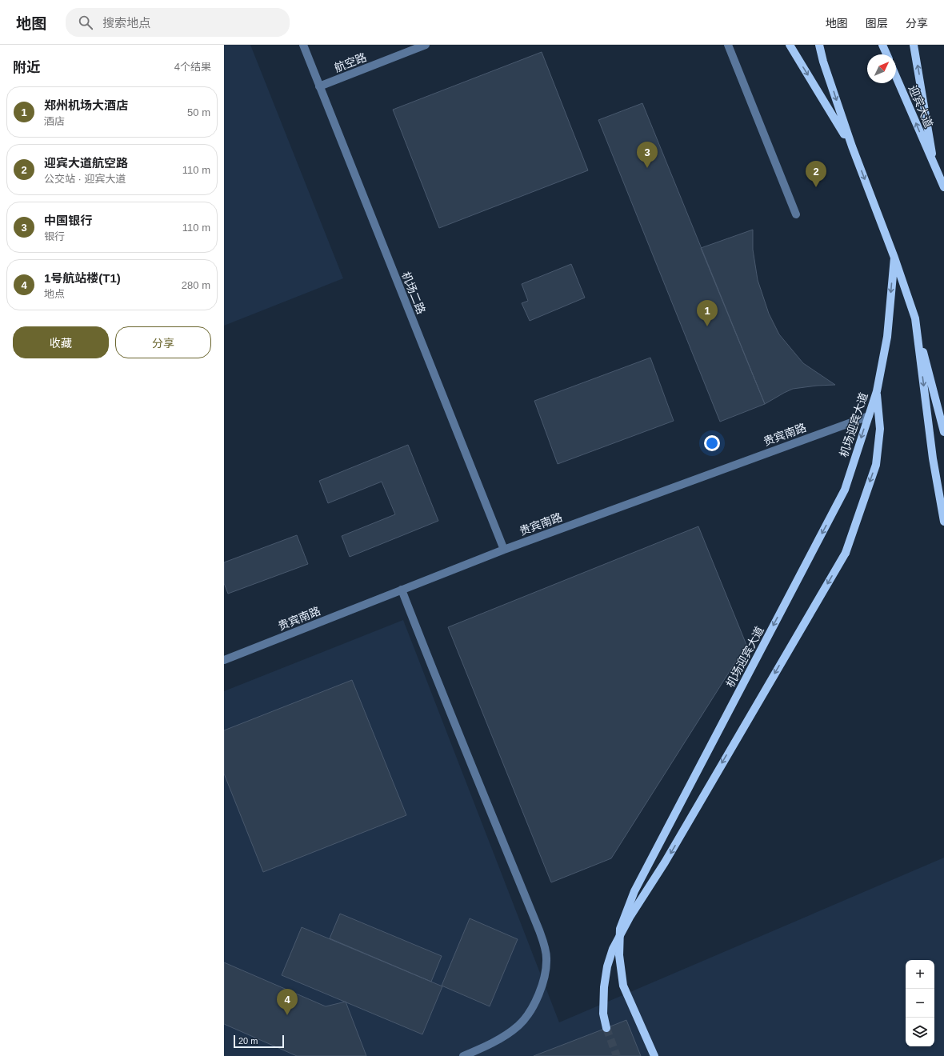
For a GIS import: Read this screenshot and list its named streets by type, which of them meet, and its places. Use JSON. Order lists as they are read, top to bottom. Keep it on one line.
{"streets":{"main road":["迎宾大道","机场迎宾大道"],"street":["航空路","机场二路","贵宾南路"]},"crossings":[["航空路","机场二路"],["机场二路","贵宾南路"],["机场迎宾大道","贵宾南路"]],"scale_bar":"20 m","north":"top right","page":{"header":"地图","search":"搜索地点","nav":["地图","图层","分享"],"heading":["附近","4个结果"],"list":[{"mark":"1","name":"郑州机场大酒店","note":"酒店","value":"50 m"},{"mark":"2","name":"迎宾大道航空路","note":"公交站 · 迎宾大道","value":"110 m"},{"mark":"3","name":"中国银行","note":"银行","value":"110 m"},{"mark":"4","name":"1号航站楼(T1)","note":"地点","value":"280 m"}],"pins":["3","2","1","4"],"buttons":["收藏","分享"],"map_buttons":["+","−"],"scale":"20 m"}}
